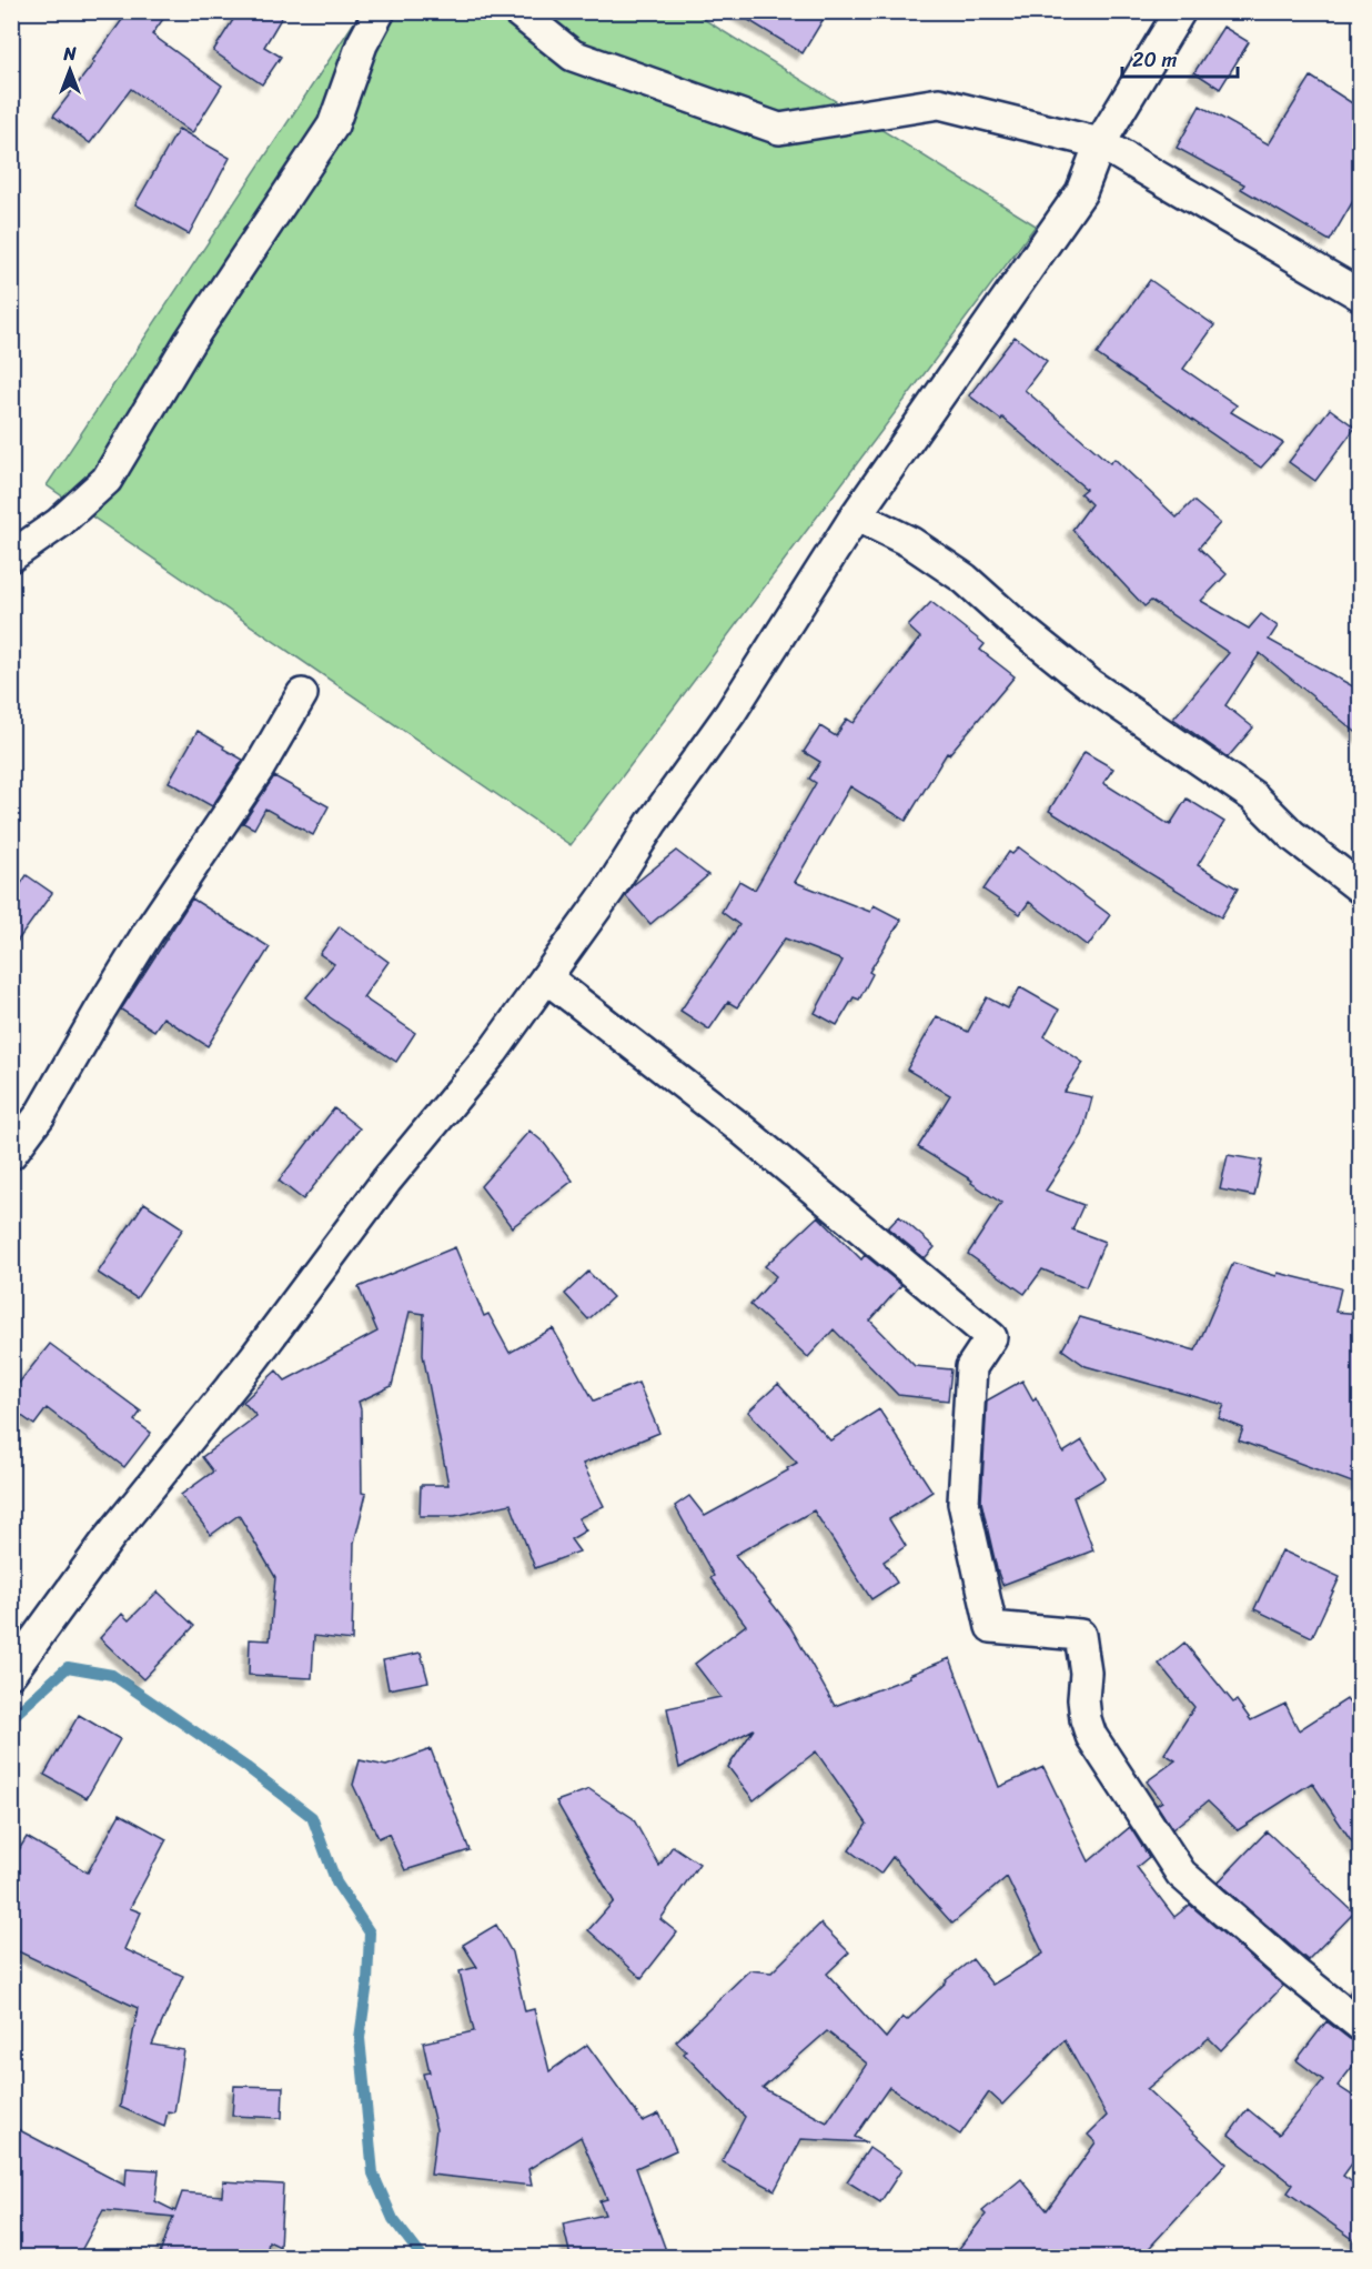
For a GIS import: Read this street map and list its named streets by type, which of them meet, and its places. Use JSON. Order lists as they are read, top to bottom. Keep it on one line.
{"scale_bar":"20 m","north":"top"}
